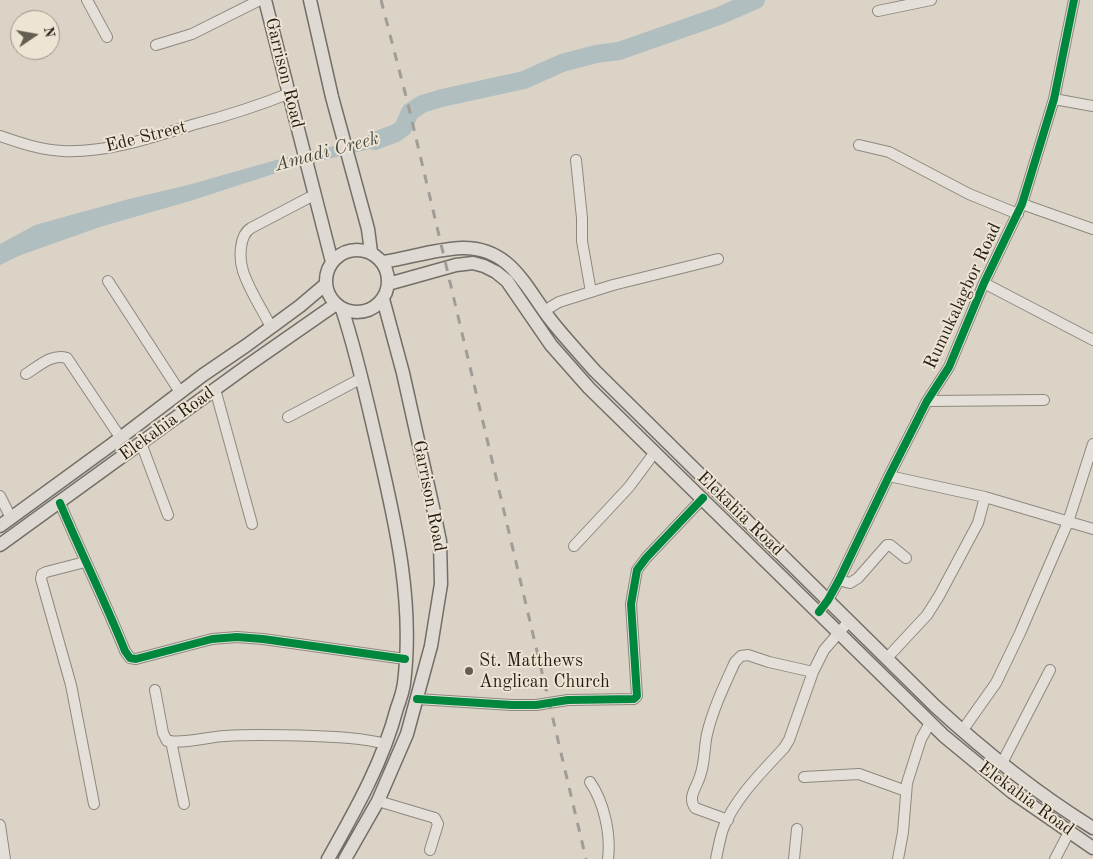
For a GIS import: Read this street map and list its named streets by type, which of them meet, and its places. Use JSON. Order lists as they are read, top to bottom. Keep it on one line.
{"streets":{"main road":["Garrison Road","Elekahia Road"],"street":["Ede Street","Rumukalagbor Road"]},"crossings":[["Garrison Road","Ede Street"],["Garrison Road","Elekahia Road"],["Rumukalagbor Road","Elekahia Road"]],"water":["Amadi Creek"],"places":["St. Matthews Anglican Church"],"north":"right"}
